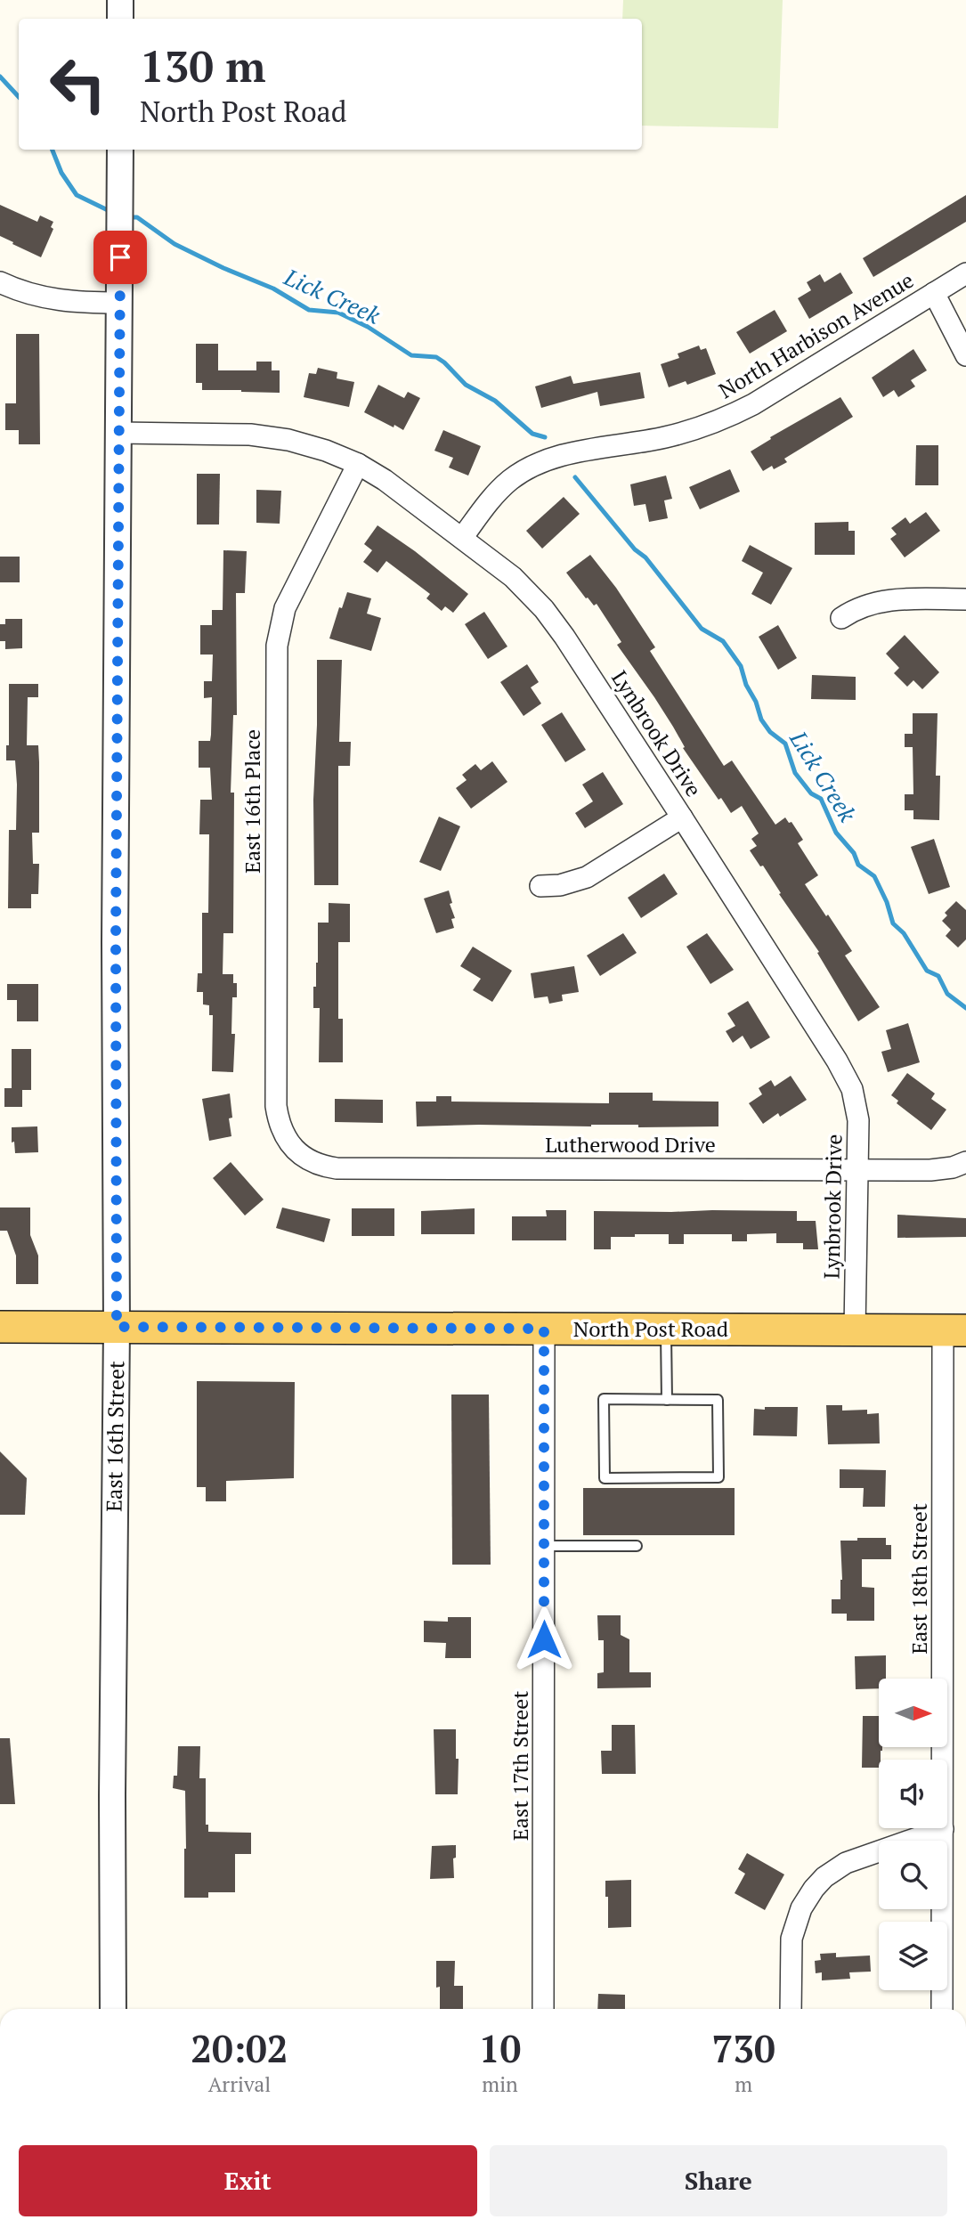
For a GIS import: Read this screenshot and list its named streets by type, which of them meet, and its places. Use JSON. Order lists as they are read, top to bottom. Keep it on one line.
{"streets":{"main road":["North Post Road"],"street":["North Harbison Avenue","Lynbrook Drive","East 16th Place","Lutherwood Drive","East 16th Street","East 18th Street","East 17th Street"]},"crossings":[["North Harbison Avenue","Lynbrook Drive"],["Lynbrook Drive","East 16th Place"],["Lynbrook Drive","Lutherwood Drive"],["Lynbrook Drive","North Post Road"],["Lynbrook Drive","East 16th Street"],["East 16th Place","Lutherwood Drive"],["North Post Road","East 16th Street"],["North Post Road","East 18th Street"],["North Post Road","East 17th Street"]],"water":["Lick Creek"],"north":"right","page":{"turn":["130 m","North Post Road"],"eta":["20:02","Arrival","10","min","730","m"],"buttons":["Exit","Share"]}}
